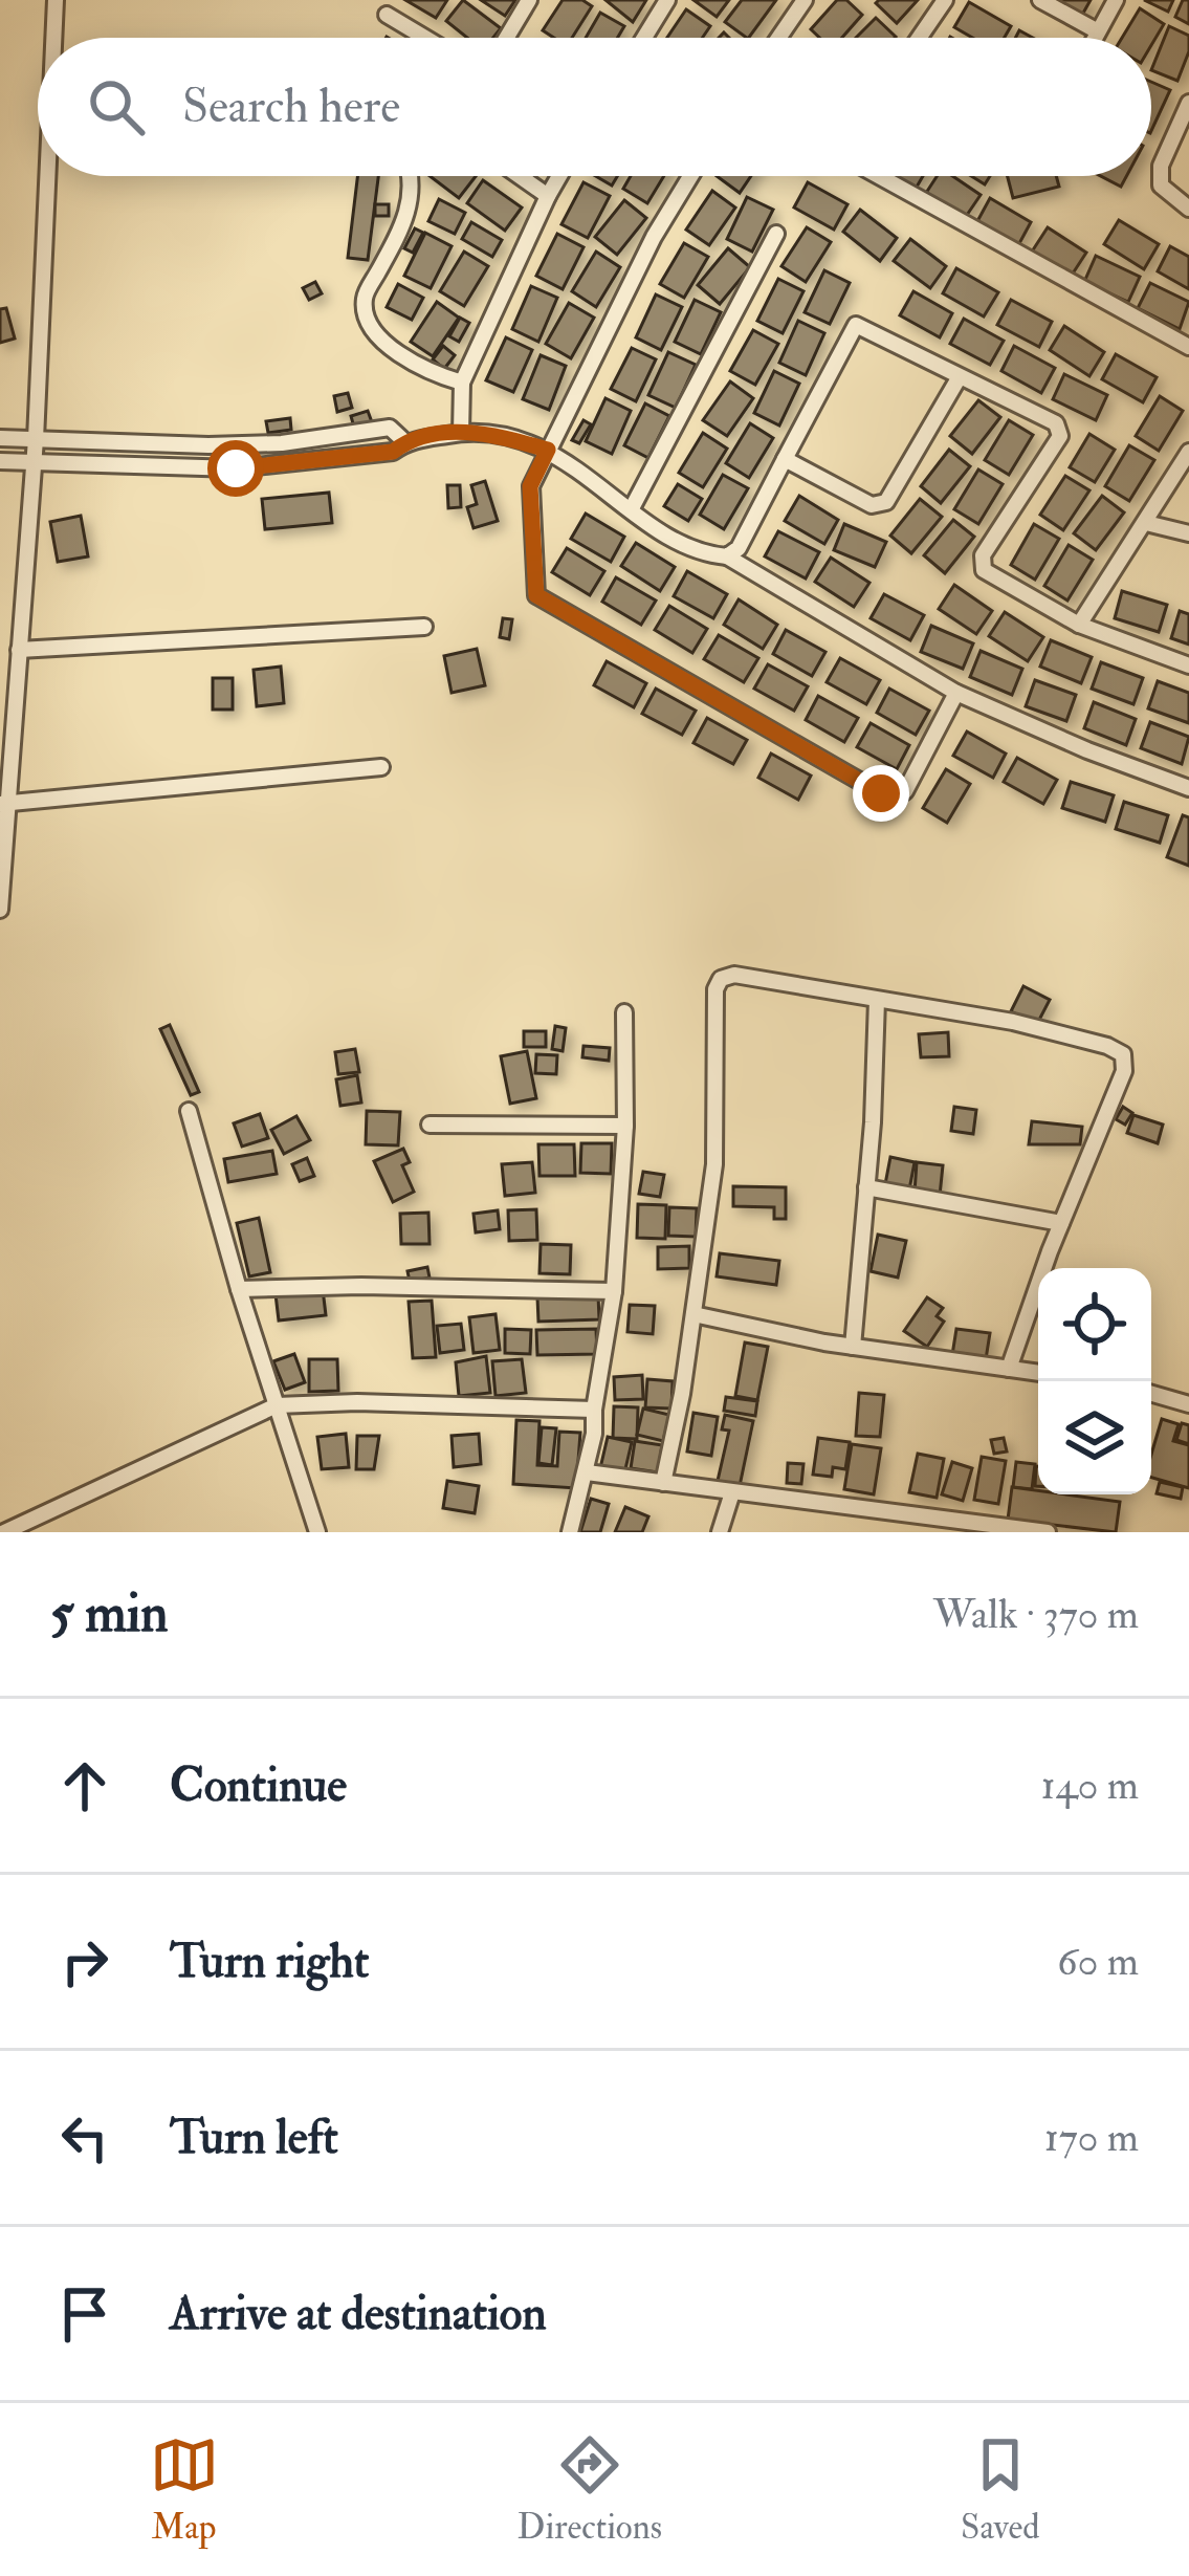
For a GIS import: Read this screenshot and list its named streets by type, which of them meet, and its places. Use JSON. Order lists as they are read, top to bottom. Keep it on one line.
{"page":{"search":"Search here","heading":["5 min","Walk · 370 m"],"list":[["Continue","140 m"],["Turn right","60 m"],["Turn left","170 m"],"Arrive at destination"],"nav":["Map","Directions","Saved"]}}
